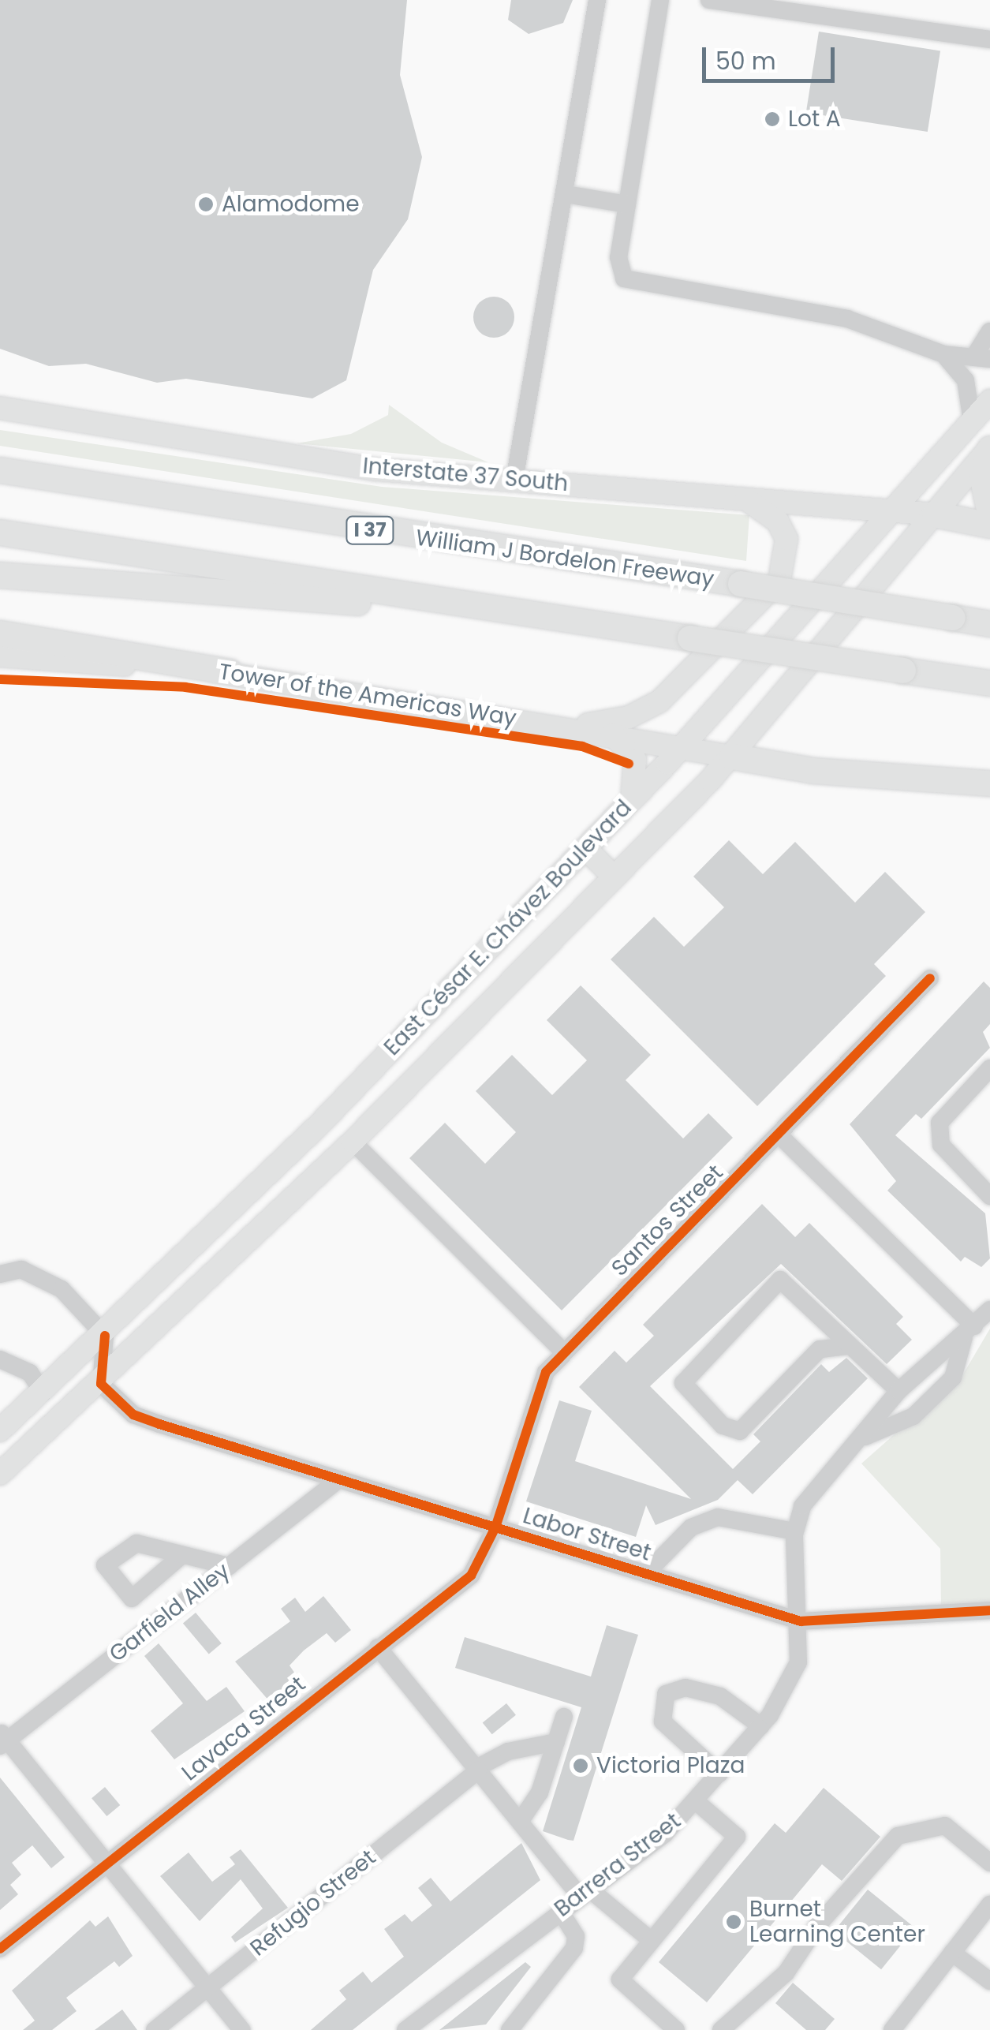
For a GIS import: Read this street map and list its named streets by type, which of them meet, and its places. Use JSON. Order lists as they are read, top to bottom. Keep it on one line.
{"streets":{"highway":["I 37","William J Bordelon Freeway"],"main road":["Interstate 37 South","Tower of the Americas Way","East César E. Chávez Boulevard"],"street":["Santos Street","Labor Street","Garfield Alley","Lavaca Street","Barrera Street","Refugio Street"]},"crossings":[["Interstate 37 South","East César E. Chávez Boulevard"],["Tower of the Americas Way","East César E. Chávez Boulevard"],["East César E. Chávez Boulevard","Labor Street"],["Santos Street","Labor Street"],["Santos Street","Lavaca Street"],["Labor Street","Garfield Alley"],["Labor Street","Lavaca Street"],["Labor Street","Barrera Street"]],"places":["Lot A","Alamodome","Victoria Plaza","Burnet Learning Center"],"scale_bar":"50 m"}
